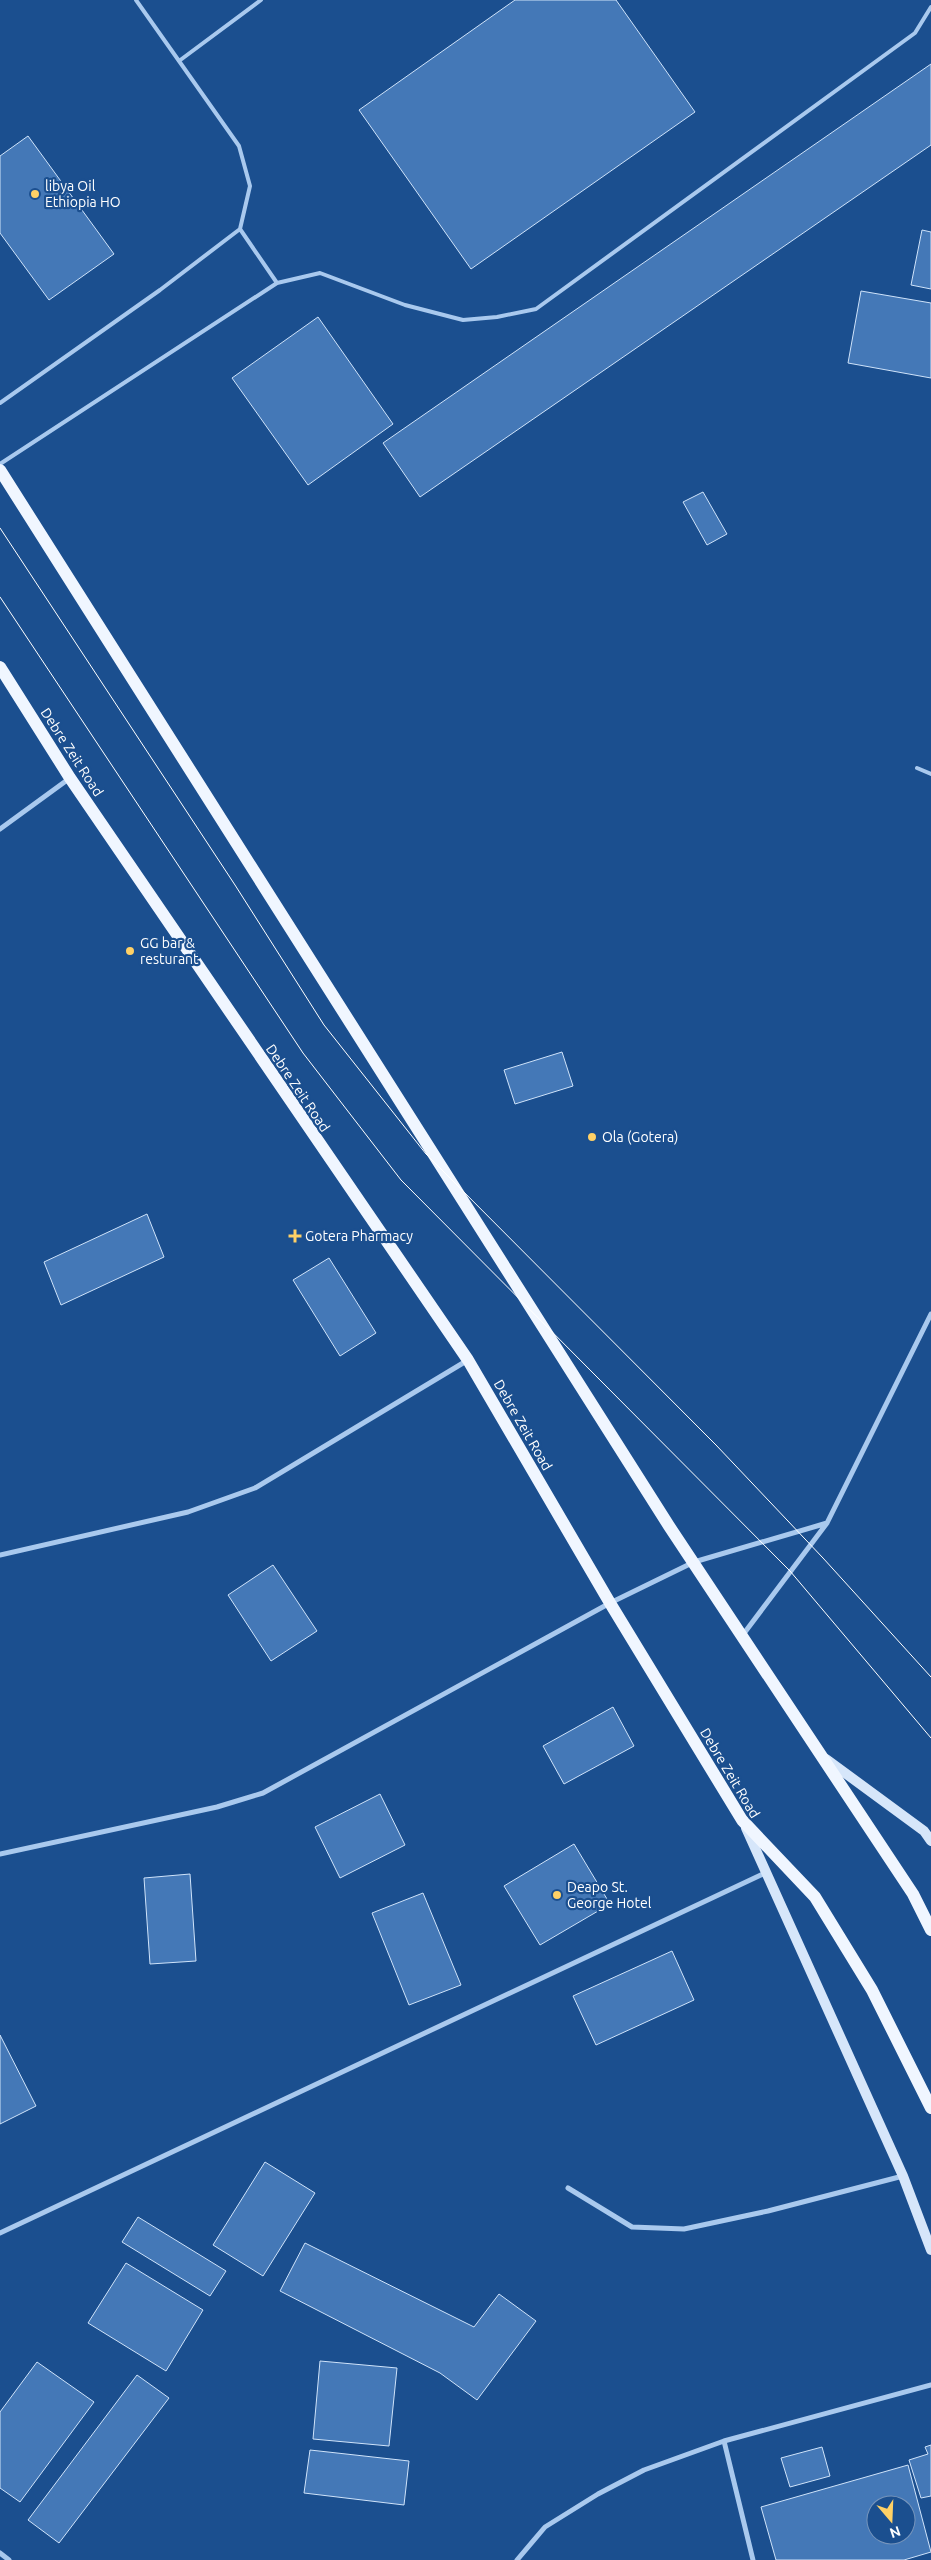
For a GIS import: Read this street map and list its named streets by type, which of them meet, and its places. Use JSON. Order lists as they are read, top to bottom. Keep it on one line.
{"streets":{"main road":["Debre Zeit Road"]},"places":{"other":["libya Oil Ethiopia HO","GG bar & resturant","Ola (Gotera)","Deapo St. George Hotel"],"health":["Gotera Pharmacy"]},"north":"bottom"}
